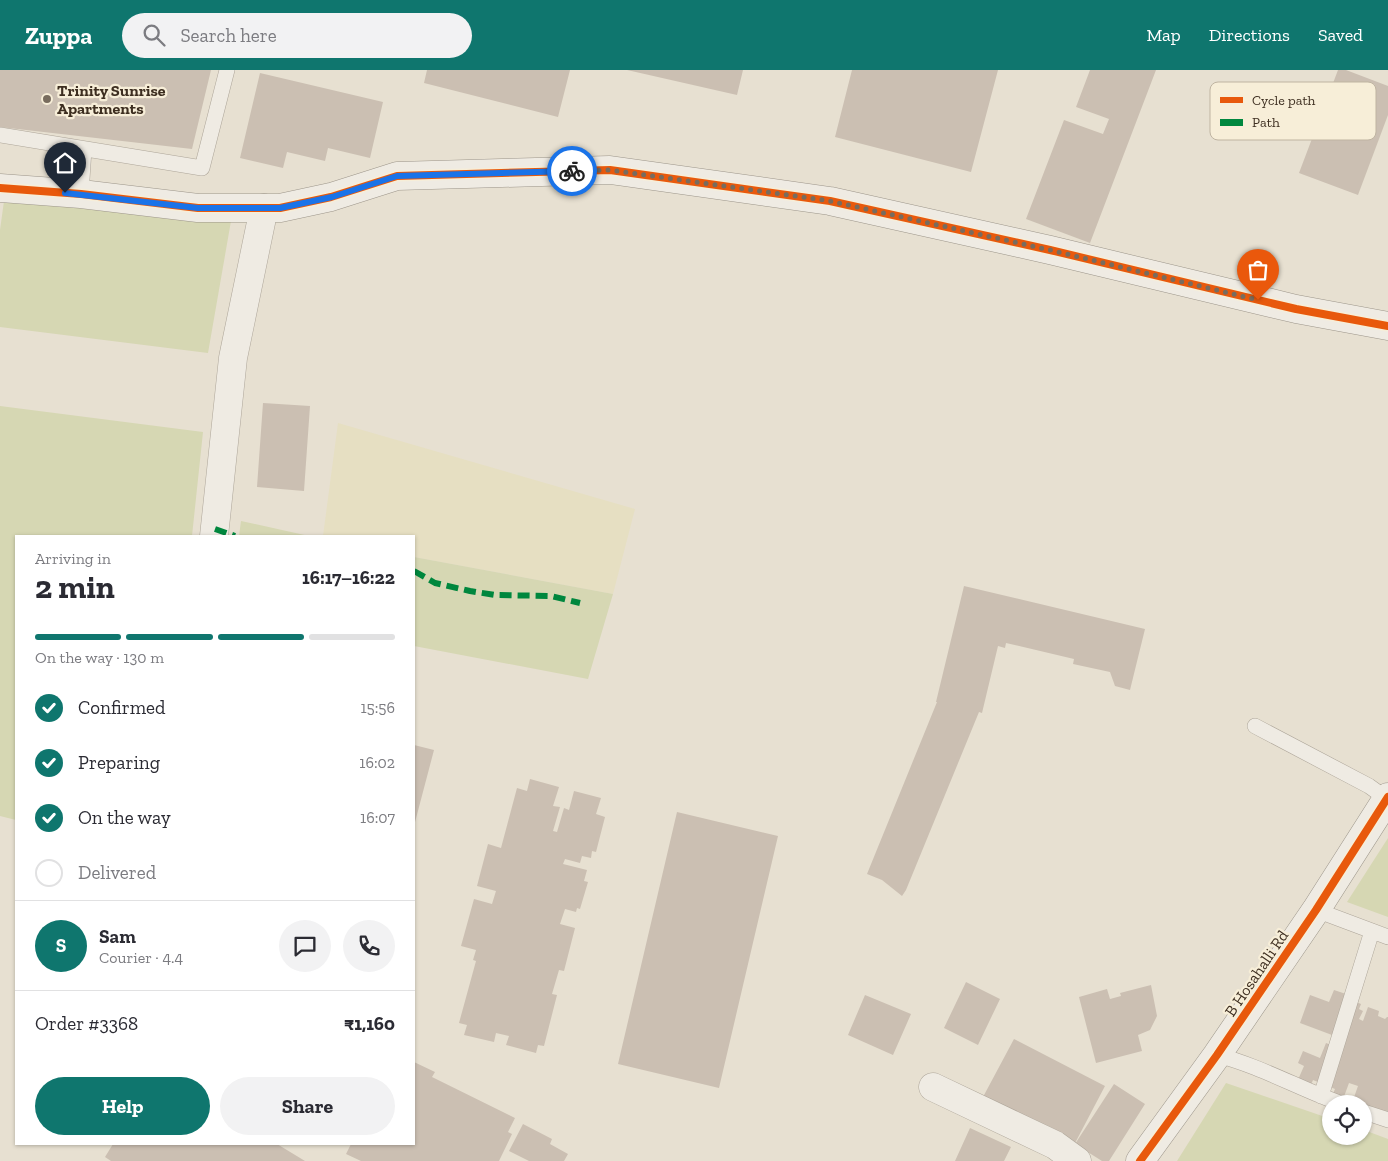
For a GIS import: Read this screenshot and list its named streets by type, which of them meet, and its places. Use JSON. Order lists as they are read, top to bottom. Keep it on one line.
{"streets":{"street":["B Hosahalli Rd"]},"places":["Trinity Sunrise Apartments"],"legend":["Cycle path","Path"],"page":{"header":"Zuppa","search":"Search here","nav":["Map","Directions","Saved"],"heading":["2 min","Arriving in","16:17–16:22"],"panel":["Sam","Courier · 4.4","Order #3368","₹1,160"],"bar":"On the way · 130 m","list":[["Confirmed","15:56"],["Preparing","16:02"],["On the way","16:07"],"Delivered"],"round":"S","buttons":["Help","Share"]}}
